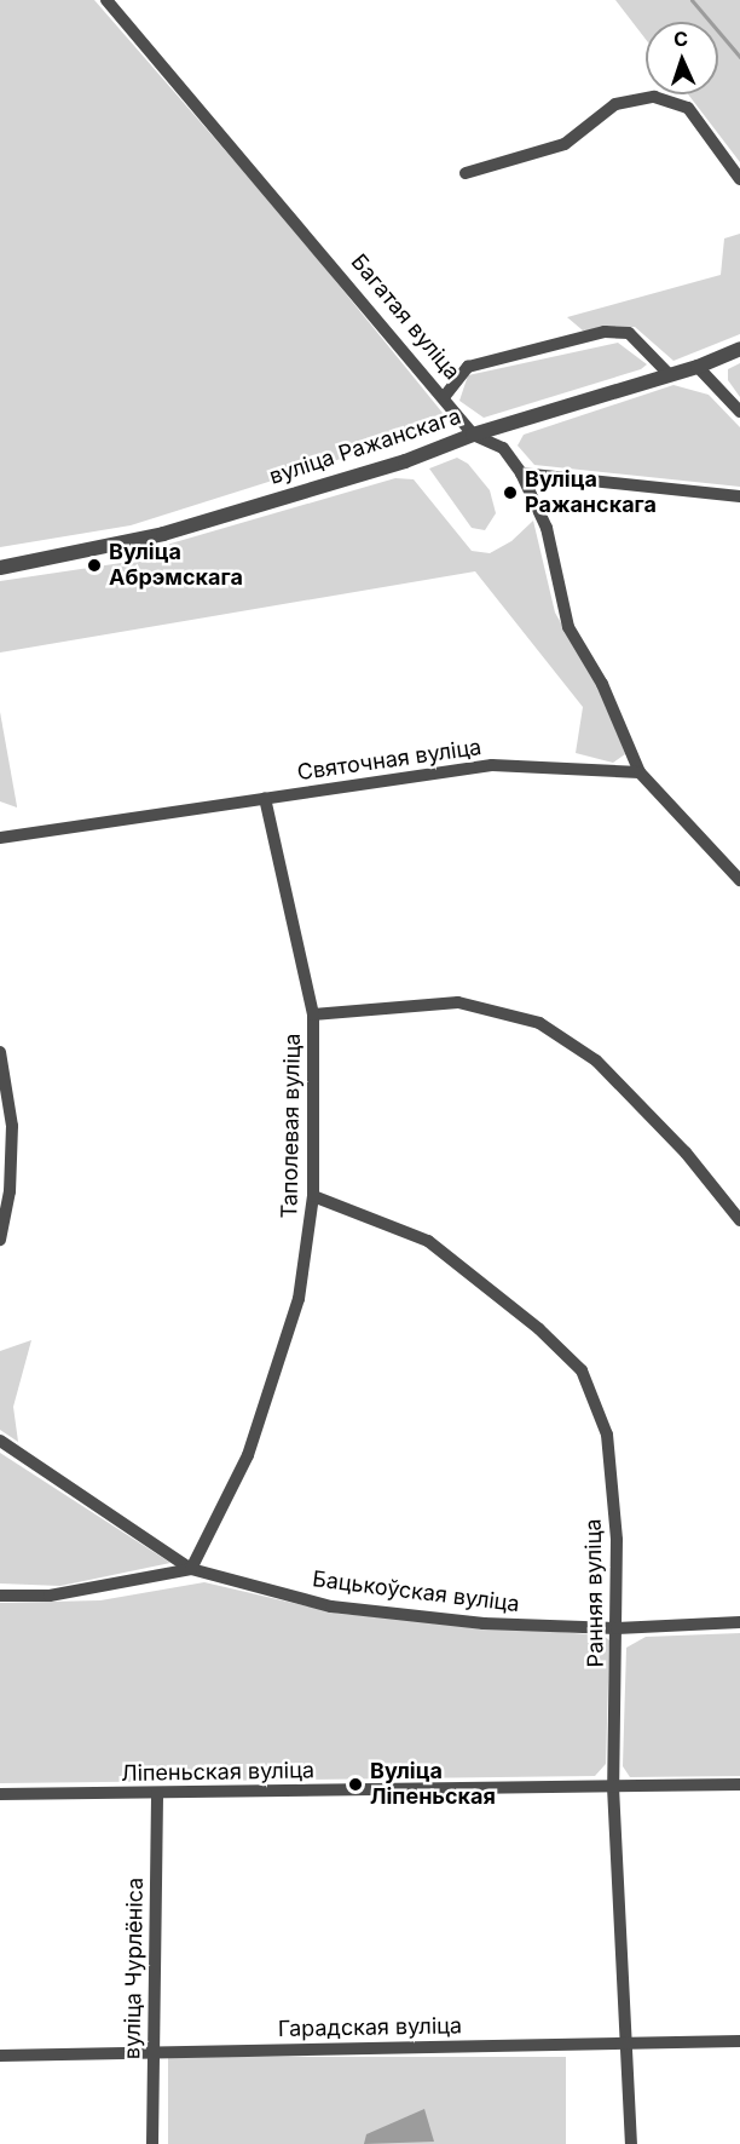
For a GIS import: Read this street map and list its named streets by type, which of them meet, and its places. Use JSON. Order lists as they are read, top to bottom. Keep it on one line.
{"streets":{"street":["Багатая вуліца","вуліца Ражанскага","Святочная вуліца","Таполевая вуліца","Бацькоўская вуліца","Ранняя вуліца","Ліпеньская вуліца","вуліца Чурлёніса","Гарадская вуліца"]},"crossings":[["Багатая вуліца","вуліца Ражанскага"],["Багатая вуліца","Святочная вуліца"],["Святочная вуліца","Таполевая вуліца"],["Таполевая вуліца","Бацькоўская вуліца"],["Таполевая вуліца","Ранняя вуліца"],["Бацькоўская вуліца","Ранняя вуліца"],["Ранняя вуліца","Ліпеньская вуліца"],["Ранняя вуліца","Гарадская вуліца"],["Ліпеньская вуліца","вуліца Чурлёніса"],["вуліца Чурлёніса","Гарадская вуліца"]],"places":["Вуліца Ражанскага","Вуліца Абрэмскага","Вуліца Ліпеньская"],"north":"top"}
